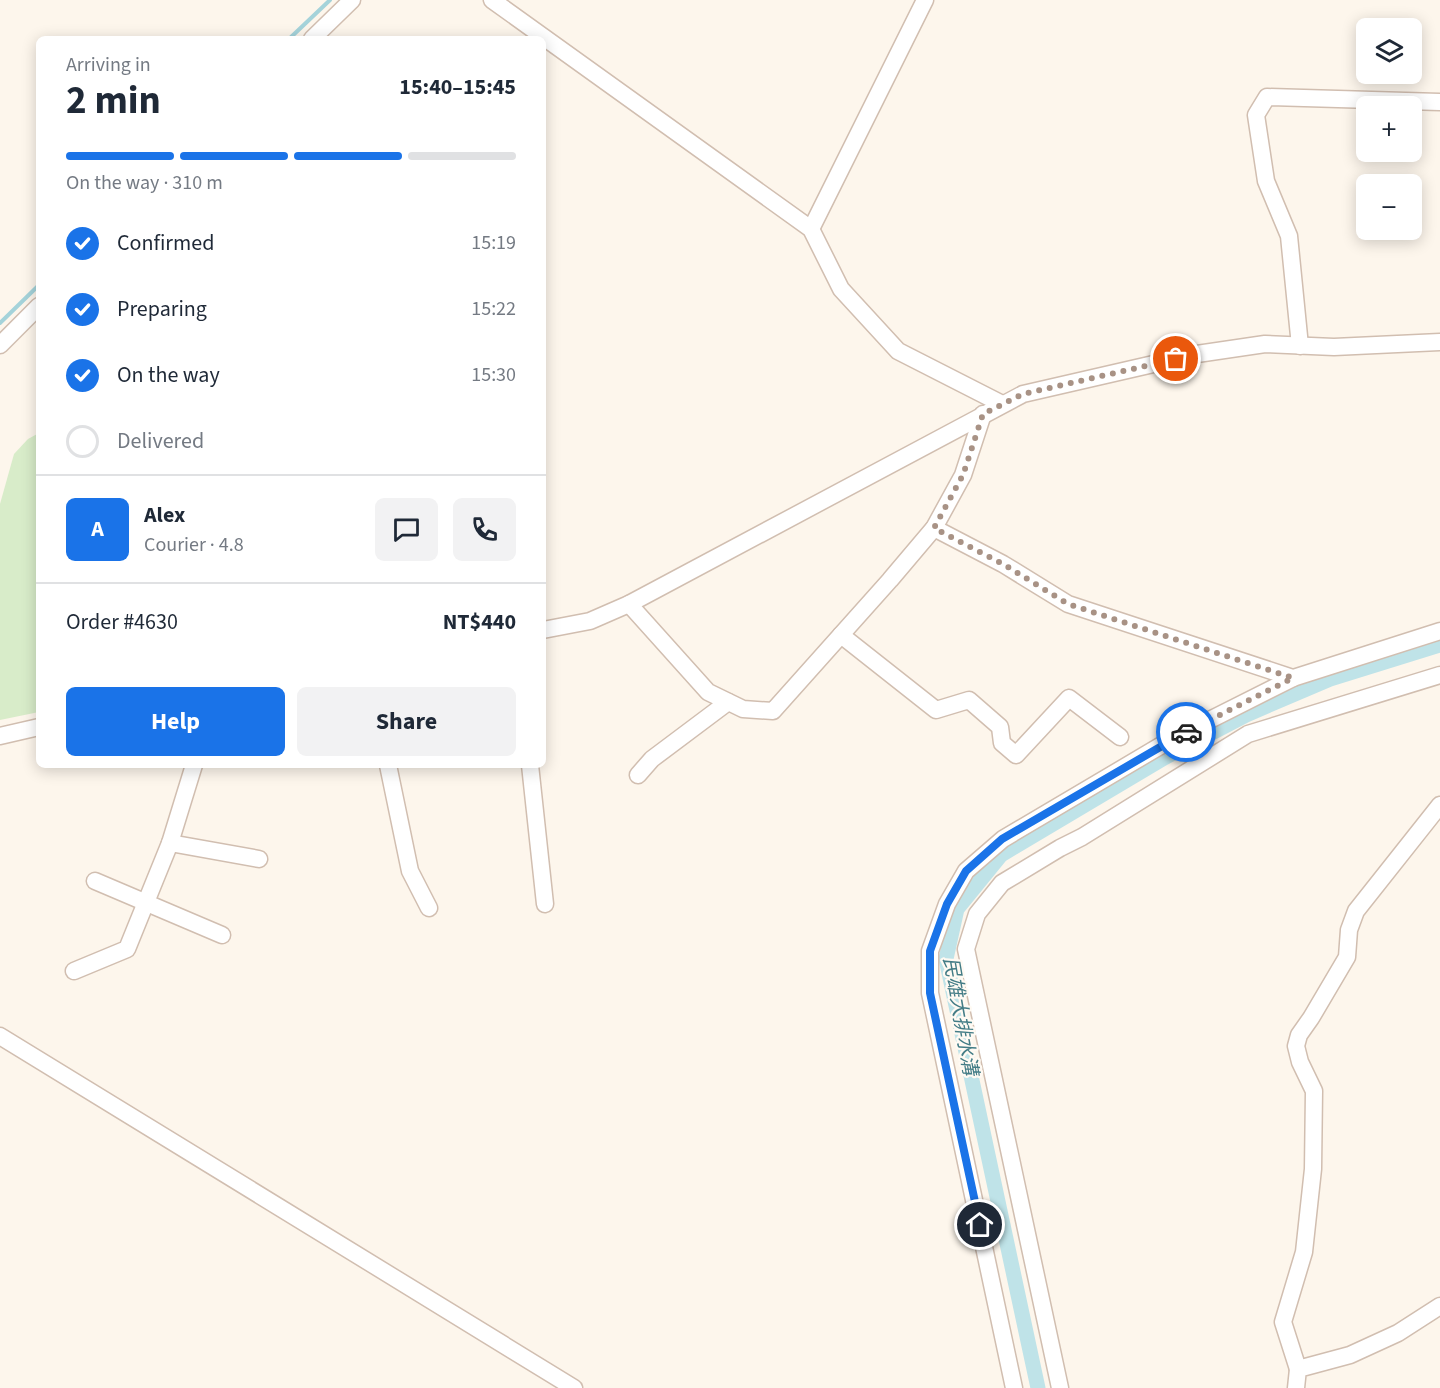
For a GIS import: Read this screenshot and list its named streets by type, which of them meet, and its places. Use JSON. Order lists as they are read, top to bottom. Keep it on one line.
{"water":["民雄大排水溝"],"page":{"map_buttons":["+","−"],"heading":["2 min","Arriving in","15:40–15:45"],"panel":["Alex","Courier · 4.8","Order #4630","NT$440"],"bar":"On the way · 310 m","list":[["Confirmed","15:19"],["Preparing","15:22"],["On the way","15:30"],"Delivered"],"round":"A","buttons":["Help","Share"]}}
